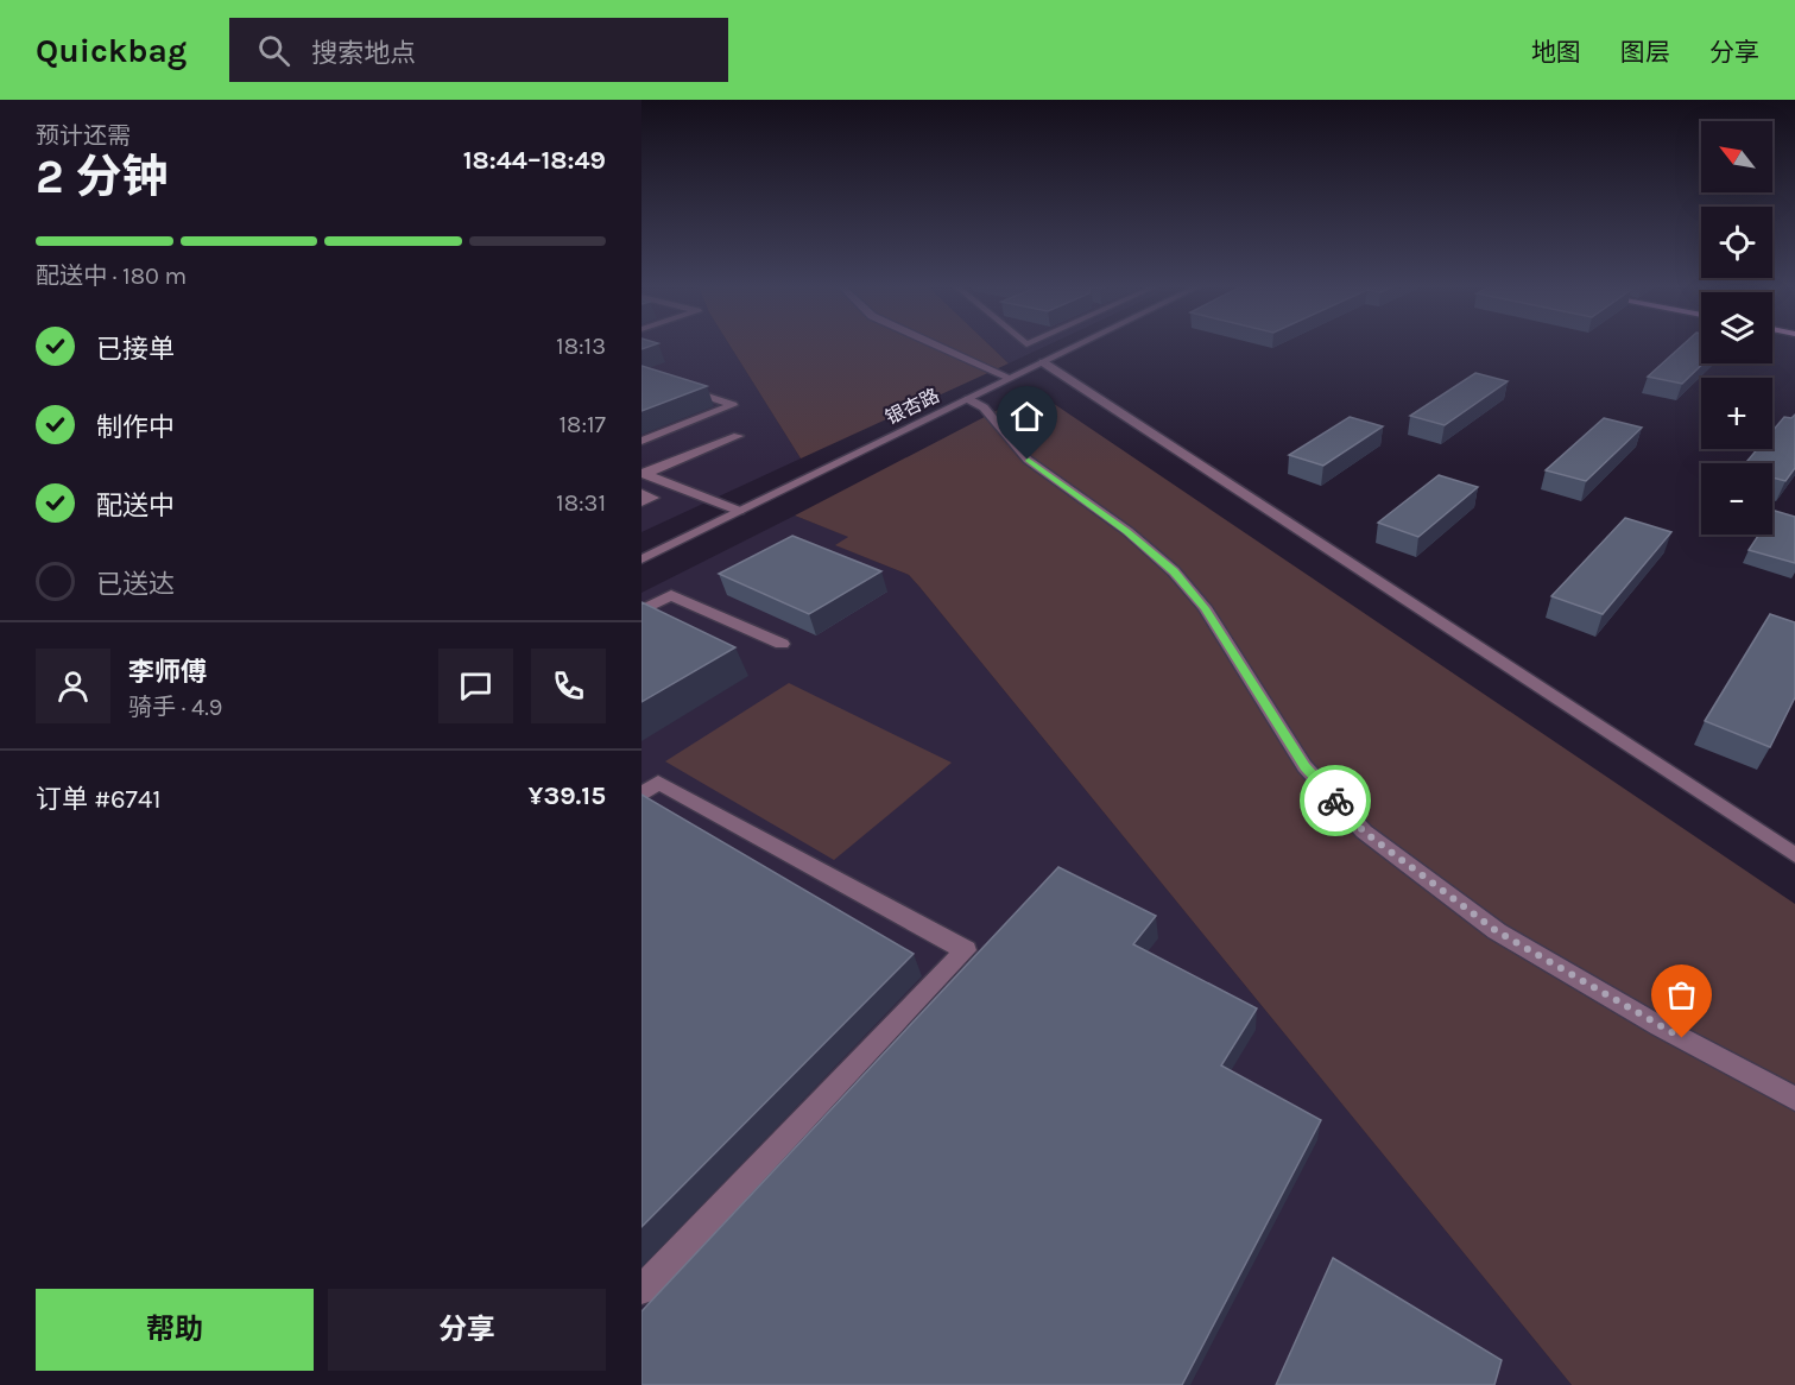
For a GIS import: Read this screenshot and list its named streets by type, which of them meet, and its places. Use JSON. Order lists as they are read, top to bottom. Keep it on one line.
{"streets":{"street":["银杏路"]},"north":"top left","page":{"header":"Quickbag","search":"搜索地点","nav":["地图","图层","分享"],"heading":["2 分钟","预计还需","18:44–18:49"],"panel":["李师傅","骑手 · 4.9","订单 #6741","¥39.15"],"map_buttons":["+","−"],"bar":"配送中 · 180 m","list":[["已接单","18:13"],["制作中","18:17"],["配送中","18:31"],"已送达"],"buttons":["帮助","分享"]}}
